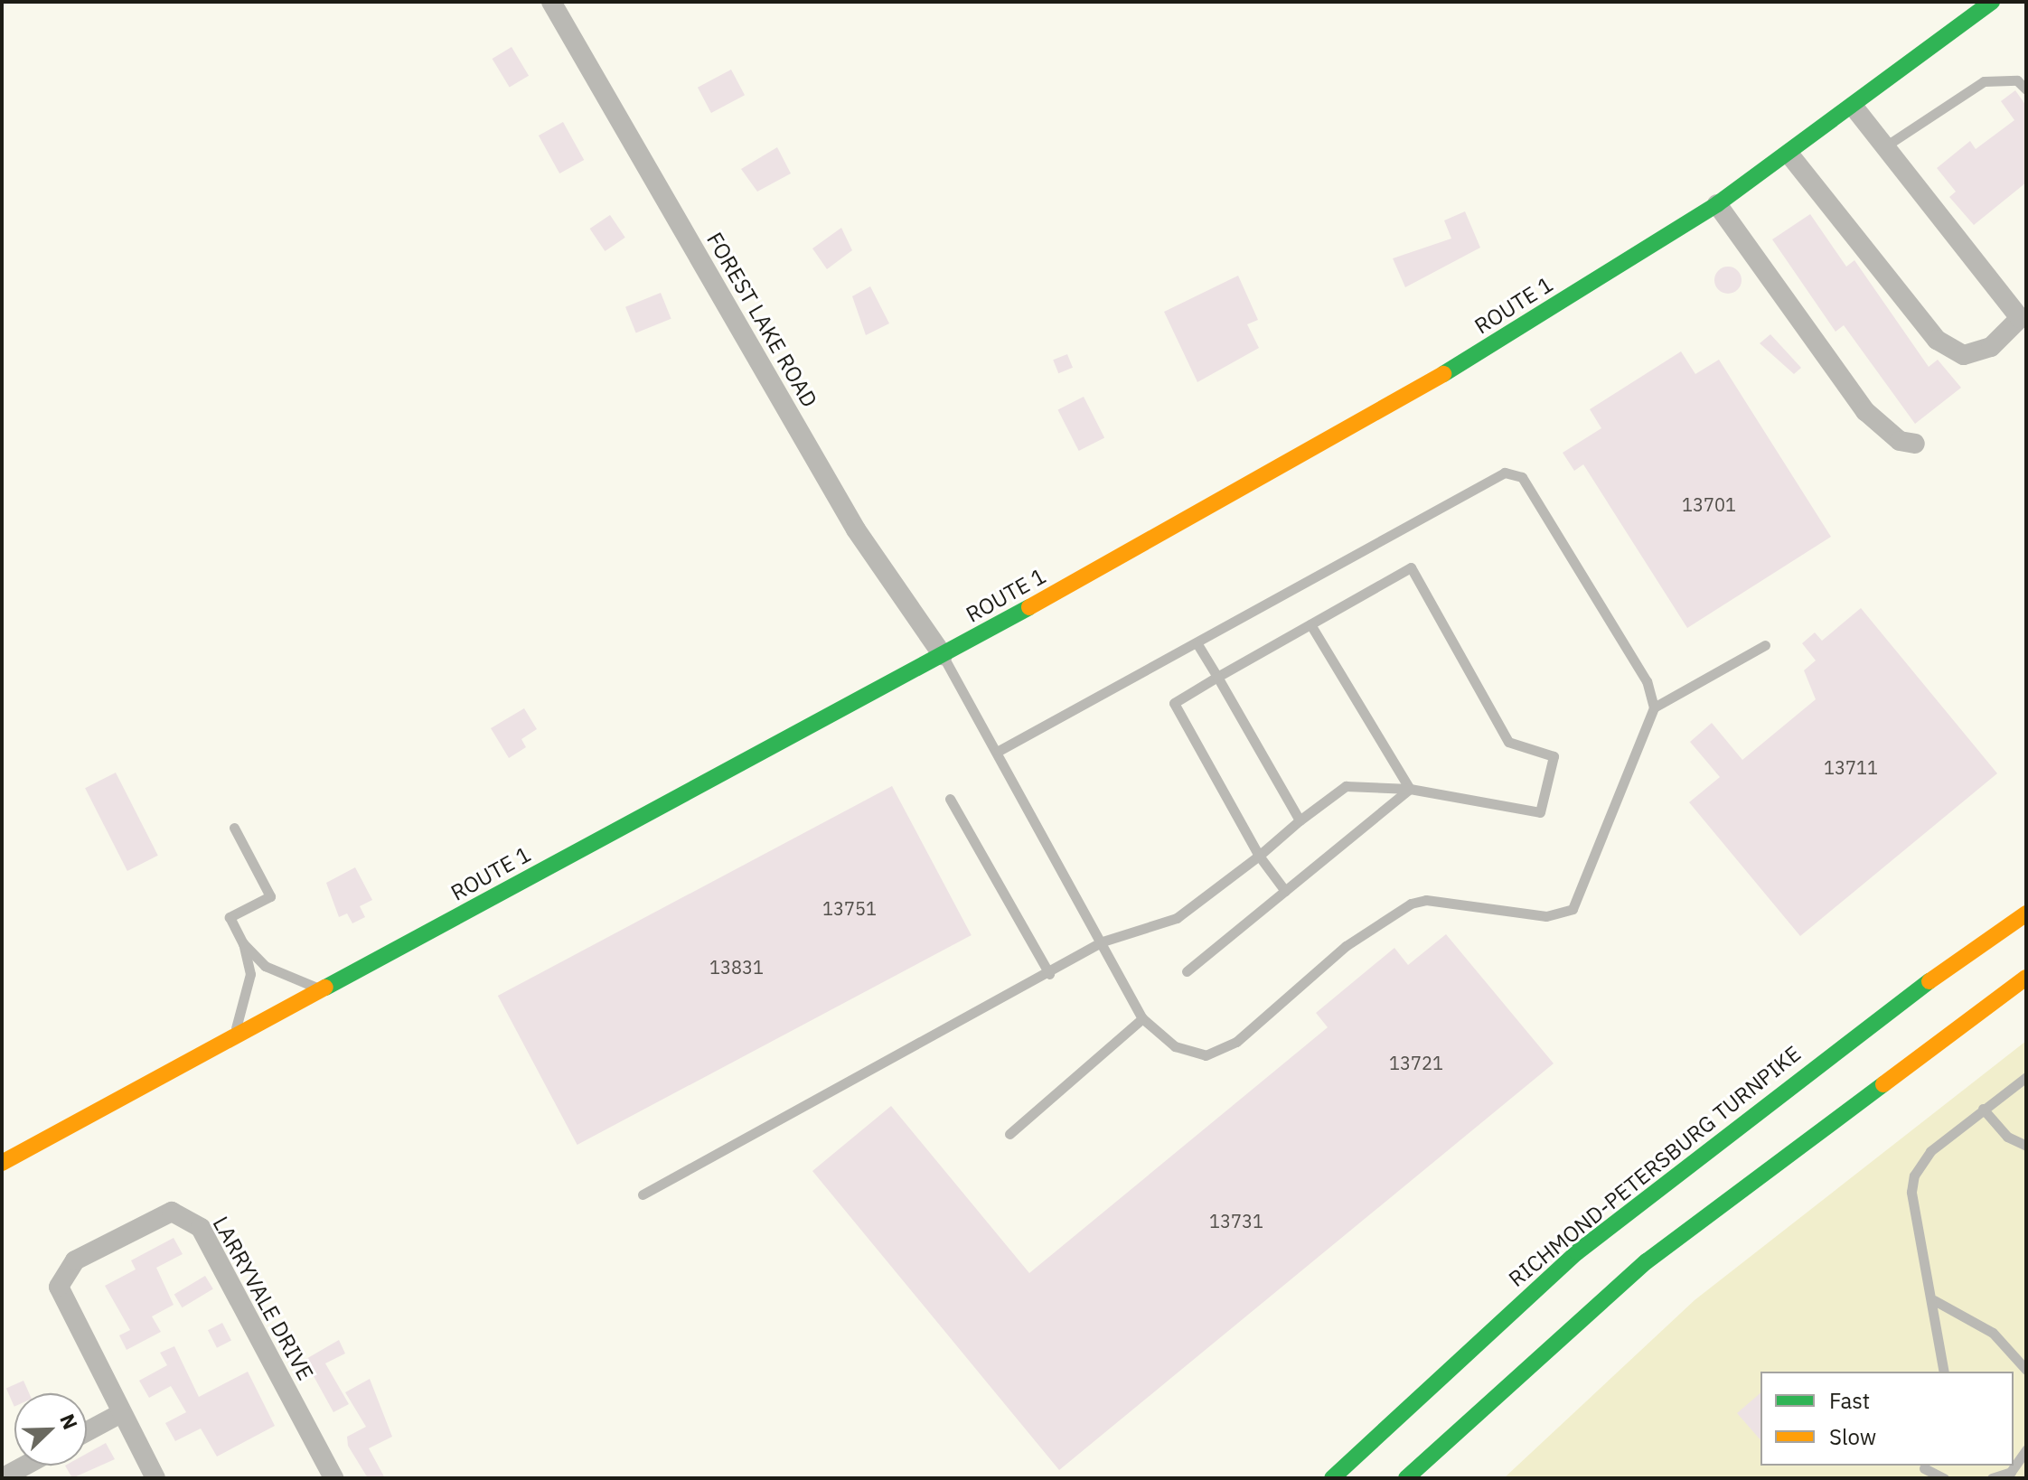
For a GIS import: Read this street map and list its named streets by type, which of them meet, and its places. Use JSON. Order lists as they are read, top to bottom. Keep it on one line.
{"streets":{"main road":["ROUTE 1","RICHMOND-PETERSBURG TURNPIKE"],"street":["FOREST LAKE ROAD","LARRYVALE DRIVE"]},"crossings":[["ROUTE 1","FOREST LAKE ROAD"]],"house_numbers":["13701","13711","13751","13831","13721","13731"],"legend":["Fast","Slow"],"north":"top right"}
